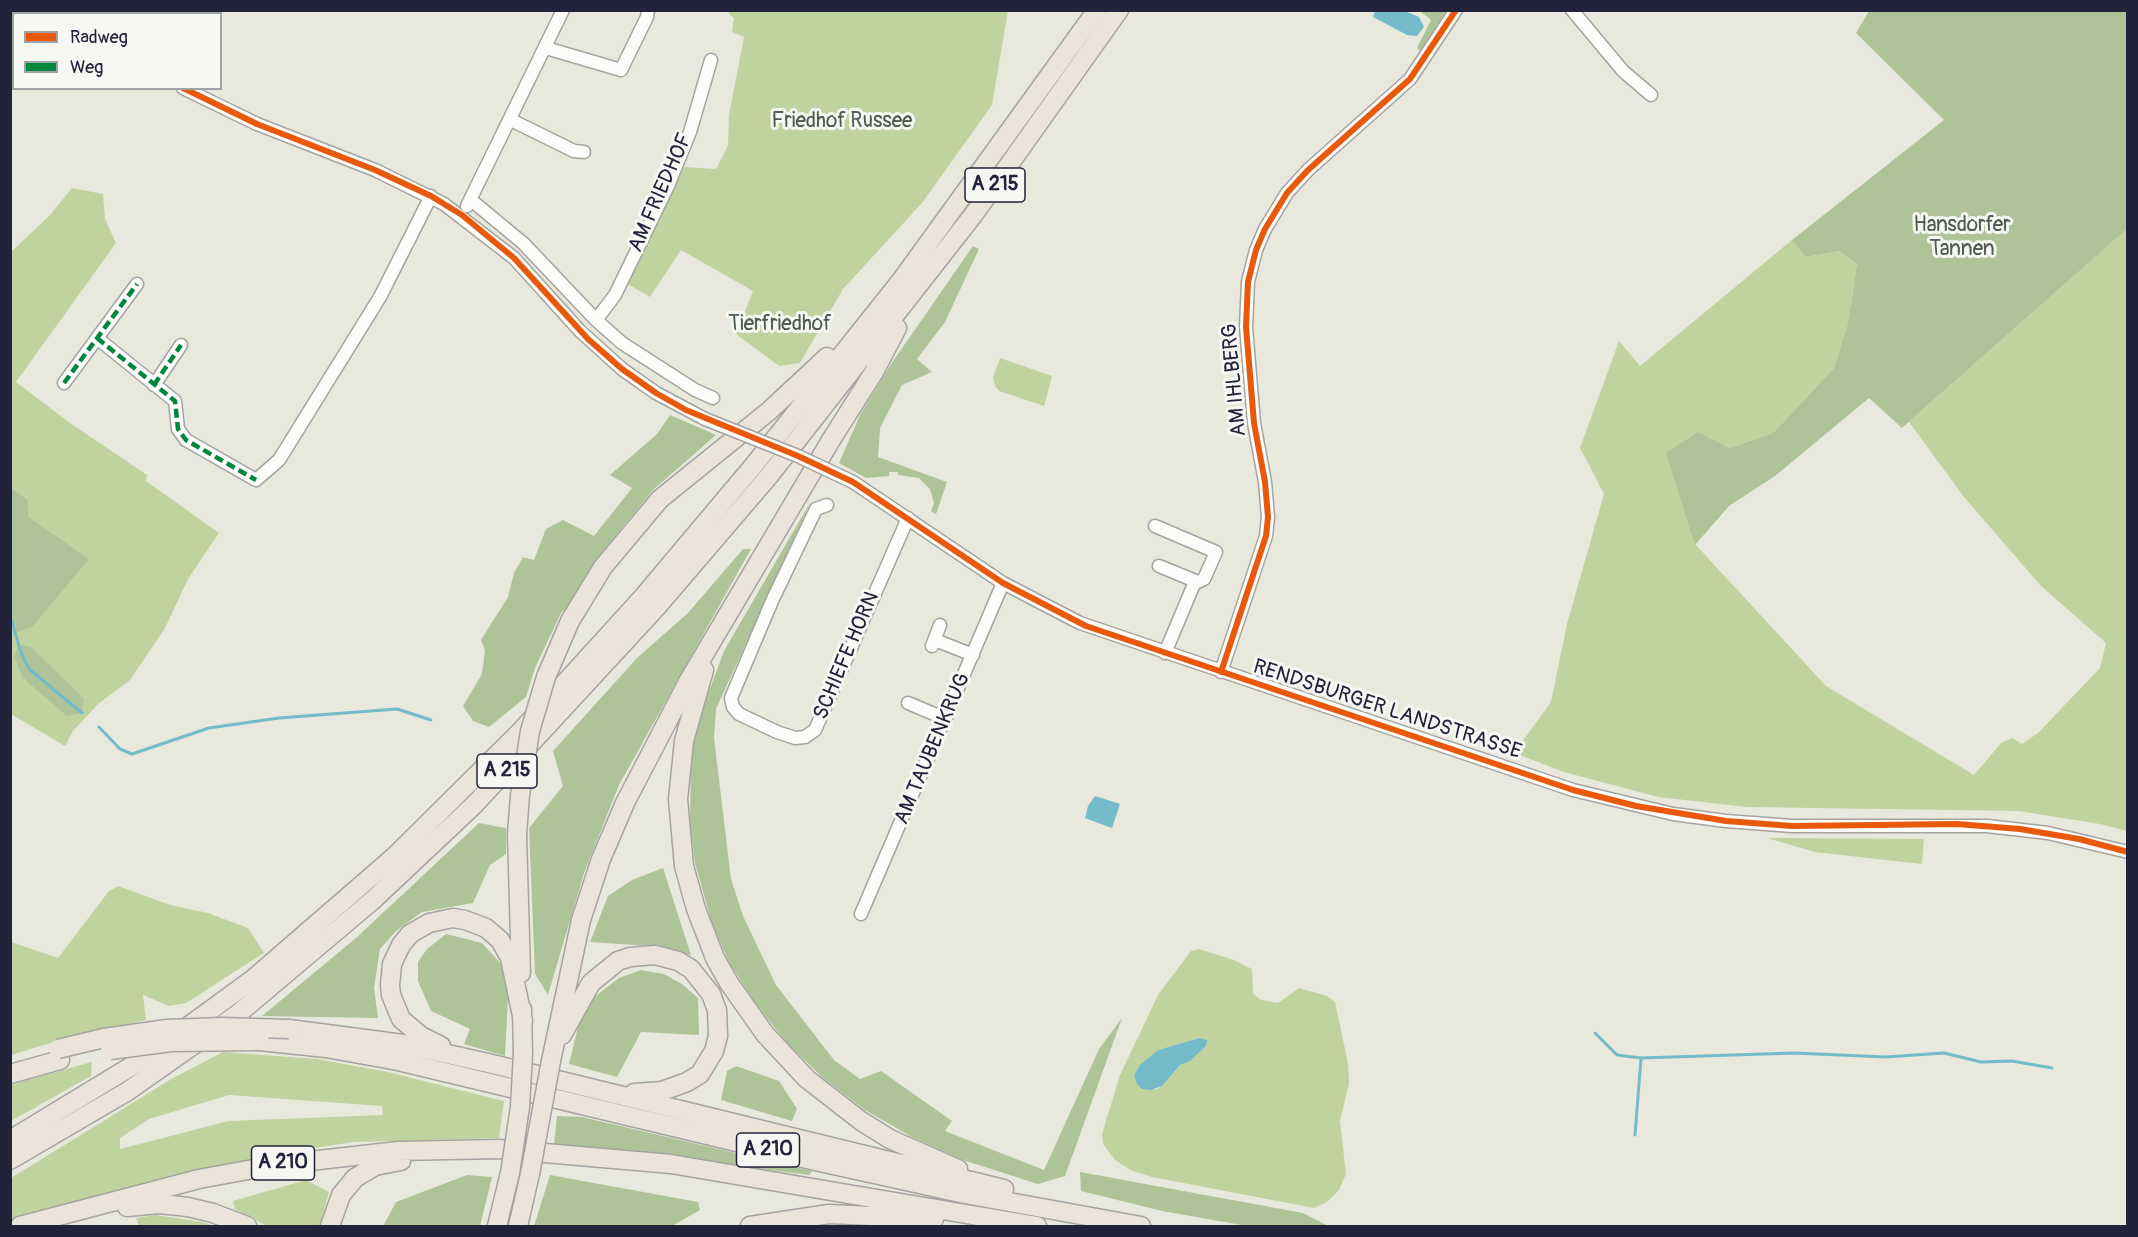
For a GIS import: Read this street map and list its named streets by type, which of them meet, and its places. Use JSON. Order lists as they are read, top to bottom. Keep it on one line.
{"streets":{"highway":["A 215","A 210"],"street":["AM FRIEDHOF","AM IHLBERG","SCHIEFE HORN","RENDSBURGER LANDSTRASSE","AM TAUBENKRUG"]},"crossings":[["AM IHLBERG","RENDSBURGER LANDSTRASSE"],["SCHIEFE HORN","RENDSBURGER LANDSTRASSE"],["RENDSBURGER LANDSTRASSE","AM TAUBENKRUG"]],"parks":["Friedhof Russee","Hansdorfer Tannen","Tierfriedhof"],"legend":["Radweg","Weg"]}
